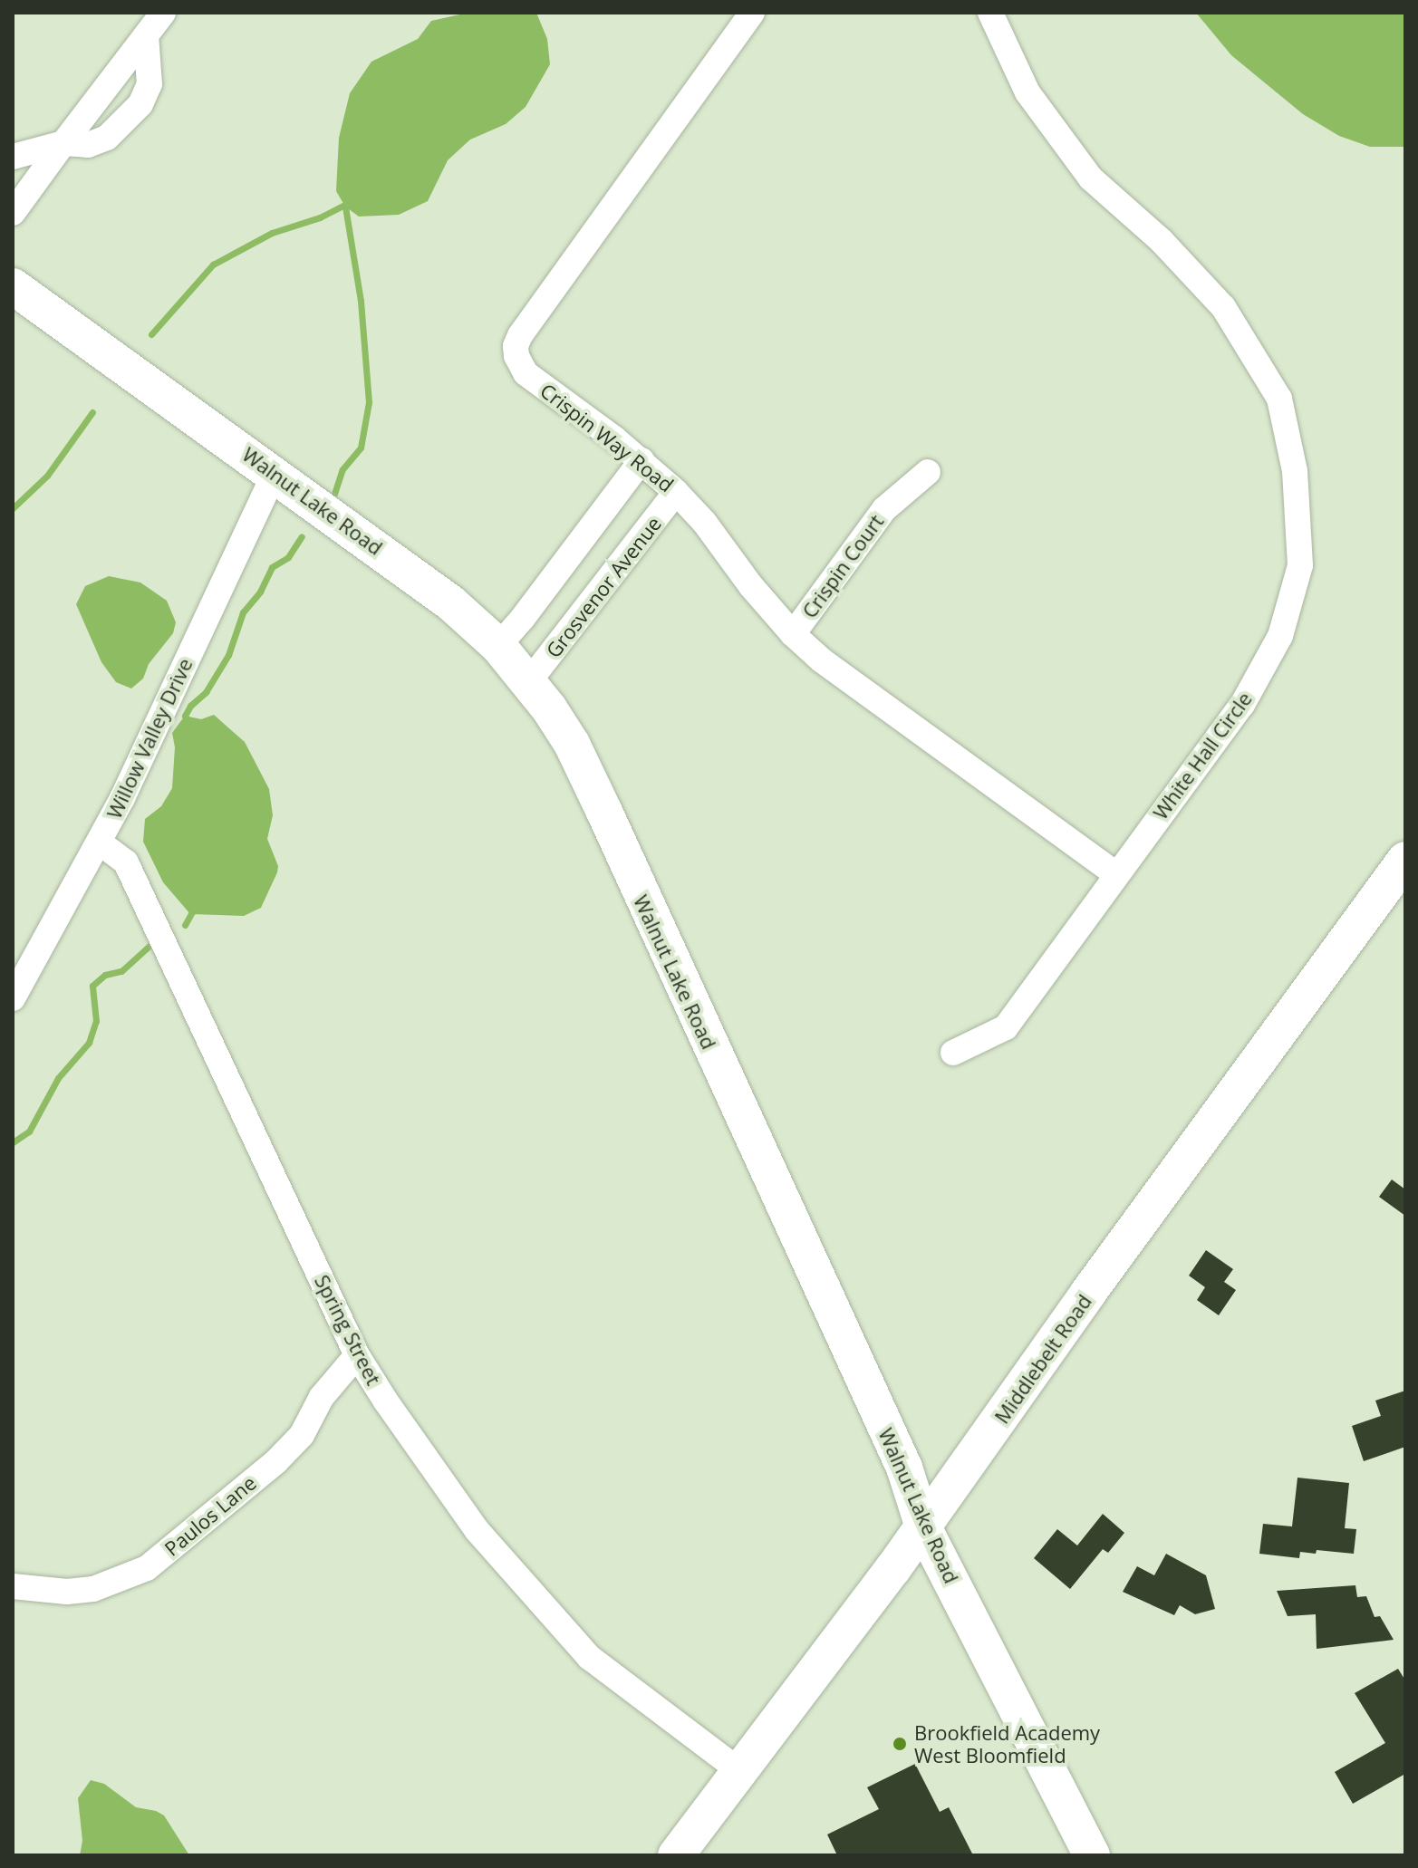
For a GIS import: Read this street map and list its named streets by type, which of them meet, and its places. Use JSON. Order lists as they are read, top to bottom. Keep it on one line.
{"streets":{"street":["Crispin Way Road","Walnut Lake Road","Crispin Court","Grosvenor Avenue","Willow Valley Drive","White Hall Circle","Spring Street","Middlebelt Road","Paulos Lane"]},"crossings":[["Crispin Way Road","Crispin Court"],["Crispin Way Road","Grosvenor Avenue"],["Crispin Way Road","White Hall Circle"],["Walnut Lake Road","Grosvenor Avenue"],["Walnut Lake Road","Willow Valley Drive"],["Walnut Lake Road","Middlebelt Road"],["Willow Valley Drive","Spring Street"],["Spring Street","Middlebelt Road"],["Spring Street","Paulos Lane"]],"places":["Brookfield Academy West Bloomfield"]}
